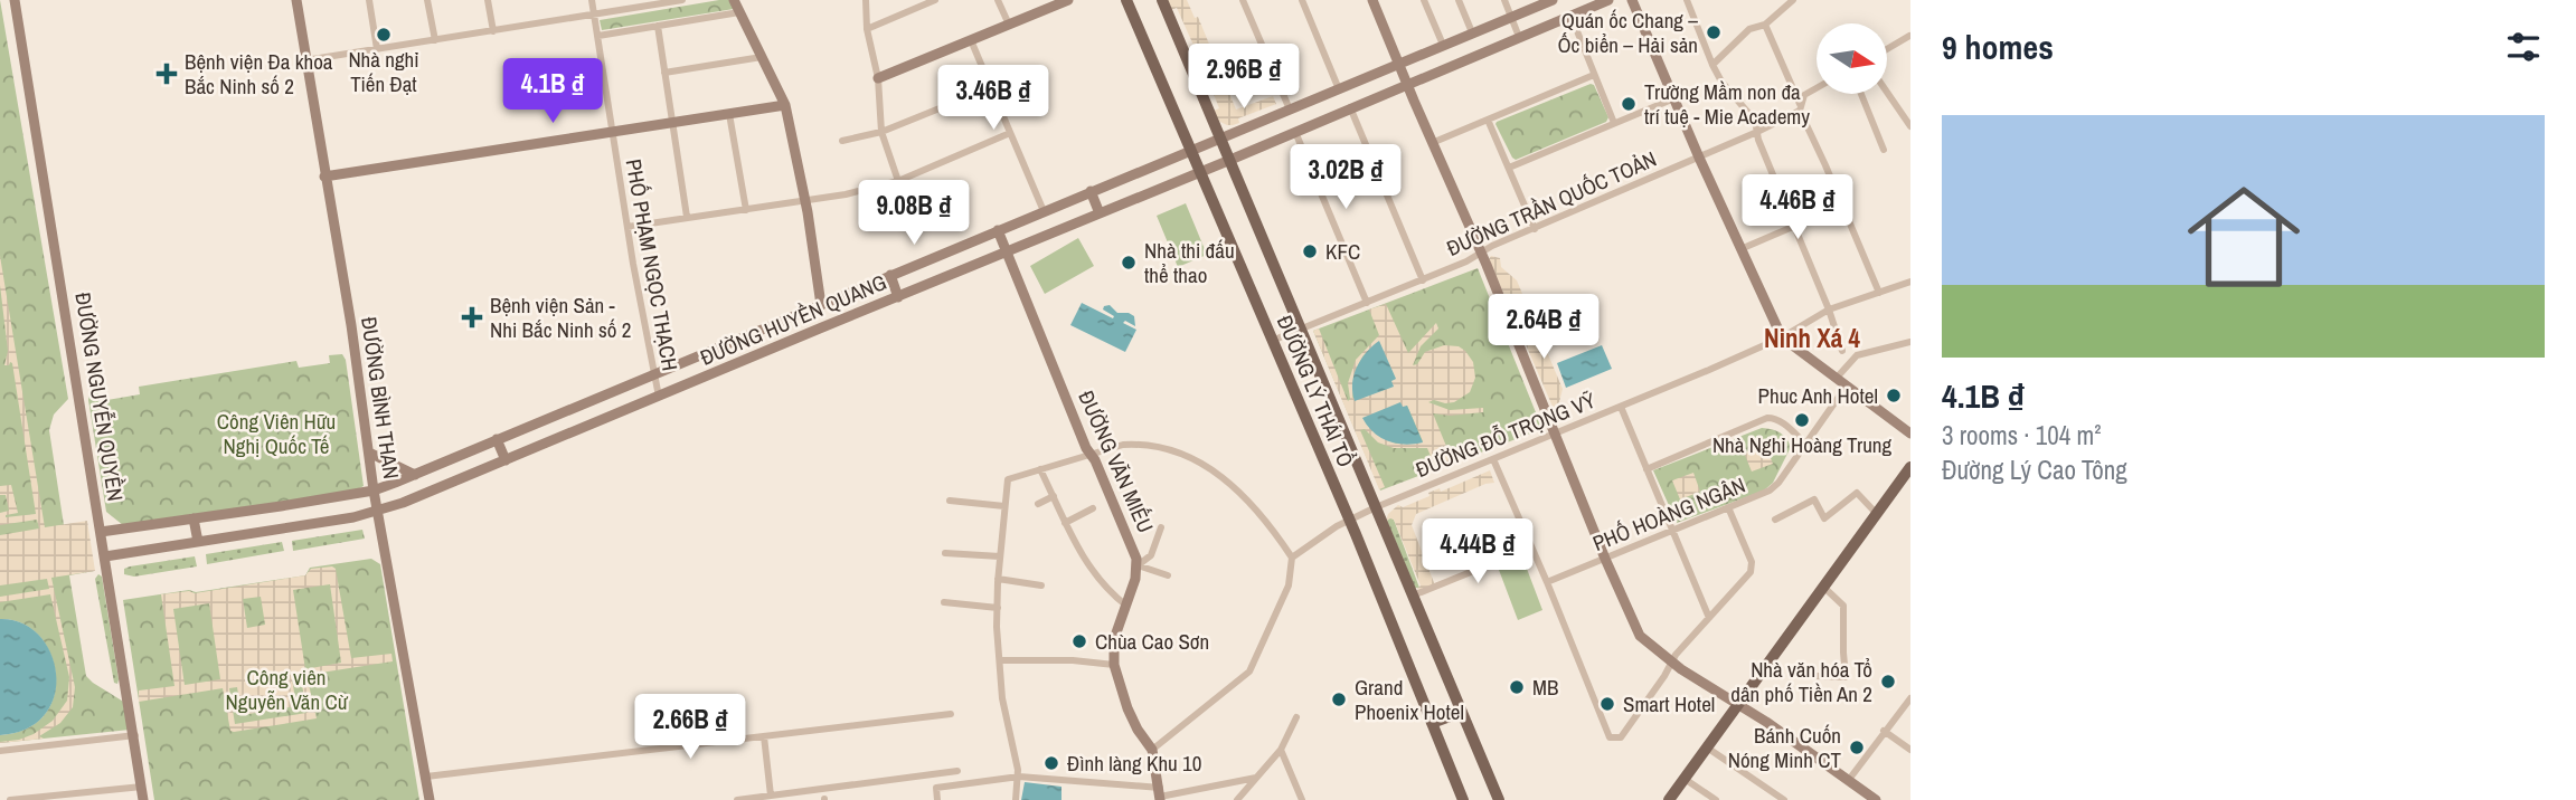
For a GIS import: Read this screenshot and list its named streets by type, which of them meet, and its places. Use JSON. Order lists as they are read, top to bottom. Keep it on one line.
{"streets":{"main road":["ĐƯỜNG LÝ THÁI TỔ"],"street":["ĐƯỜNG TRẦN QUỐC TOẢN","PHỐ PHẠM NGỌC THẠCH","ĐƯỜNG HUYỀN QUANG","ĐƯỜNG NGUYỄN QUYỀN","ĐƯỜNG BÌNH THAN","ĐƯỜNG ĐỖ TRỌNG VỸ","ĐƯỜNG VĂN MIẾU","PHỐ HOÀNG NGÂN"]},"crossings":[["ĐƯỜNG TRẦN QUỐC TOẢN","ĐƯỜNG LÝ THÁI TỔ"],["PHỐ PHẠM NGỌC THẠCH","ĐƯỜNG HUYỀN QUANG"],["ĐƯỜNG HUYỀN QUANG","ĐƯỜNG LÝ THÁI TỔ"],["ĐƯỜNG HUYỀN QUANG","ĐƯỜNG NGUYỄN QUYỀN"],["ĐƯỜNG HUYỀN QUANG","ĐƯỜNG BÌNH THAN"],["ĐƯỜNG HUYỀN QUANG","ĐƯỜNG VĂN MIẾU"],["ĐƯỜNG LÝ THÁI TỔ","ĐƯỜNG ĐỖ TRỌNG VỸ"]],"districts":["Ninh Xá 4"],"parks":["Công Viên Hữu Nghị Quốc Tế","Công viên Nguyễn Văn Cừ"],"places":{"other":["Quán ốc Chang – Ốc biển – Hải sản","Nhà nghỉ Tiến Đạt","Trường Mầm non đa trí tuệ - Mie Academy","KFC","Nhà thi đấu thể thao","Phuc Anh Hotel","Nhà Nghỉ Hoàng Trung","Chùa Cao Sơn","Nhà văn hóa Tổ dân phố Tiền An 2","MB","Grand Phoenix Hotel","Smart Hotel","Bánh Cuốn Nóng Minh CT","Đình làng Khu 10"],"health":["Bệnh viện Đa khoa Bắc Ninh số 2","Bệnh viện Sản - Nhi Bắc Ninh số 2"]},"north":"right","page":{"heading":"9 homes","price":["2.96B ₫","4.1B ₫","3.46B ₫","3.02B ₫","4.46B ₫","9.08B ₫","2.64B ₫","4.44B ₫","2.66B ₫"],"list":[{"name":"4.1B ₫","note":"3 rooms · 104 m² · Đường Lý Cao Tông"}]}}
